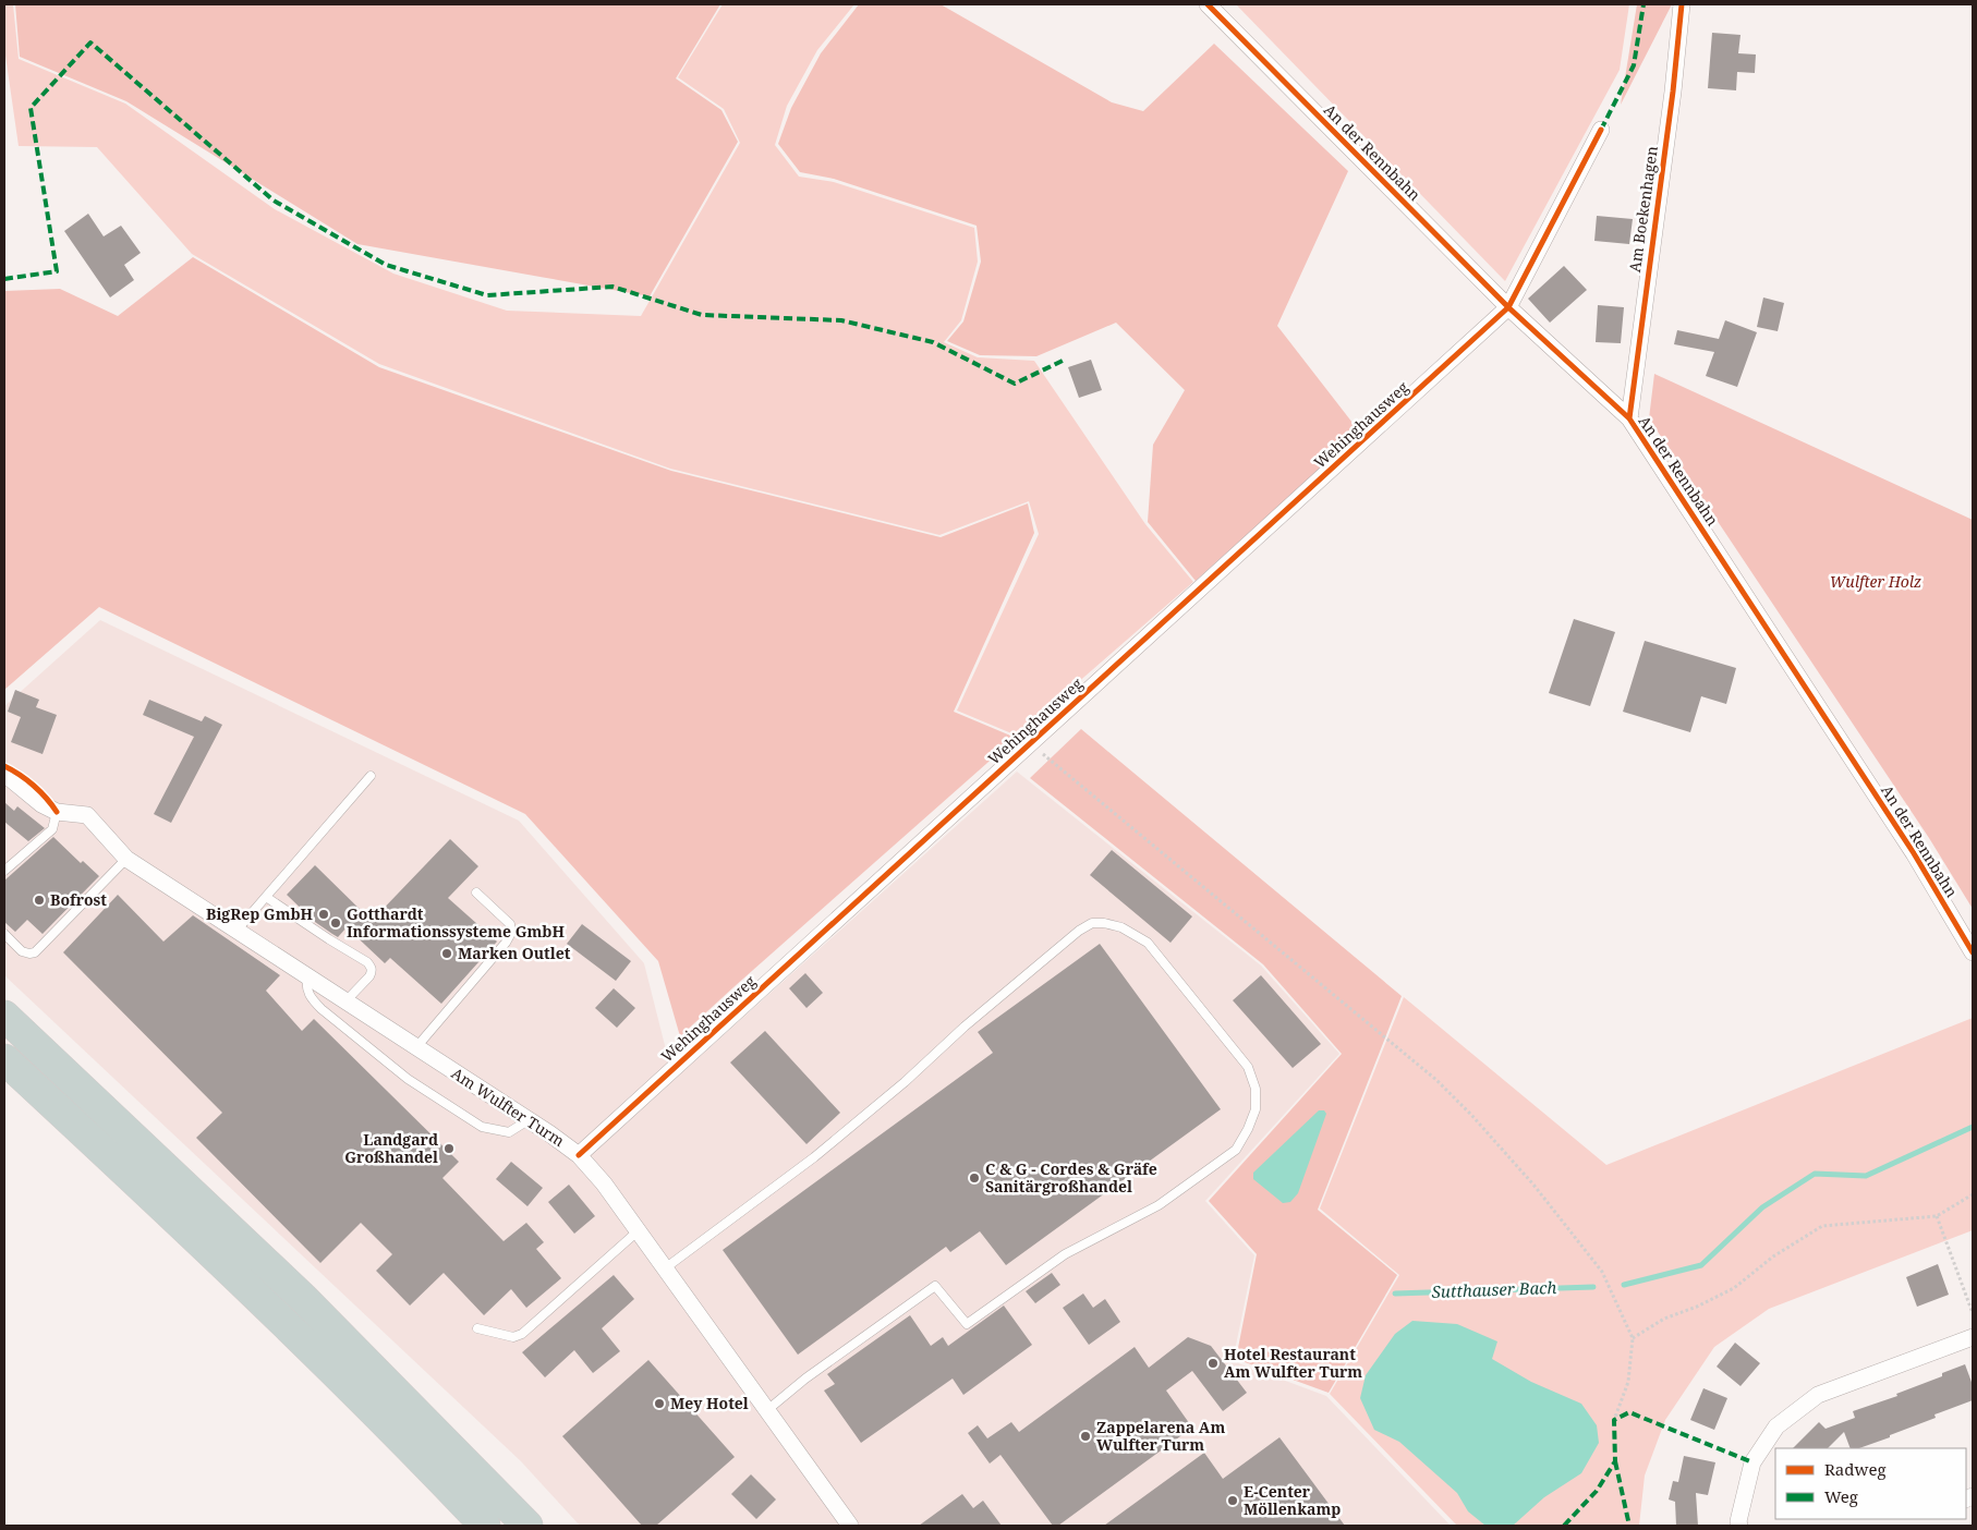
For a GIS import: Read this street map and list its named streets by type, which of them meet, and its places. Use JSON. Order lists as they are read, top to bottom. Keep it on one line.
{"streets":{"street":["An der Rennbahn","Am Boekenhagen","Wehinghausweg","Am Wulfter Turm"]},"crossings":[["An der Rennbahn","Am Boekenhagen"],["An der Rennbahn","Wehinghausweg"],["Wehinghausweg","Am Wulfter Turm"]],"water":["Sutthauser Bach"],"parks":["Wulfter Holz"],"places":["Bofrost","BigRep GmbH","Gotthardt Informationssysteme GmbH","Marken Outlet","Landgard Großhandel","C & G - Cordes & Gräfe Sanitärgroßhandel","Hotel Restaurant Am Wulfter Turm","Mey Hotel","Zappelarena Am Wulfter Turm","E-Center Möllenkamp"],"legend":["Radweg","Weg"]}
